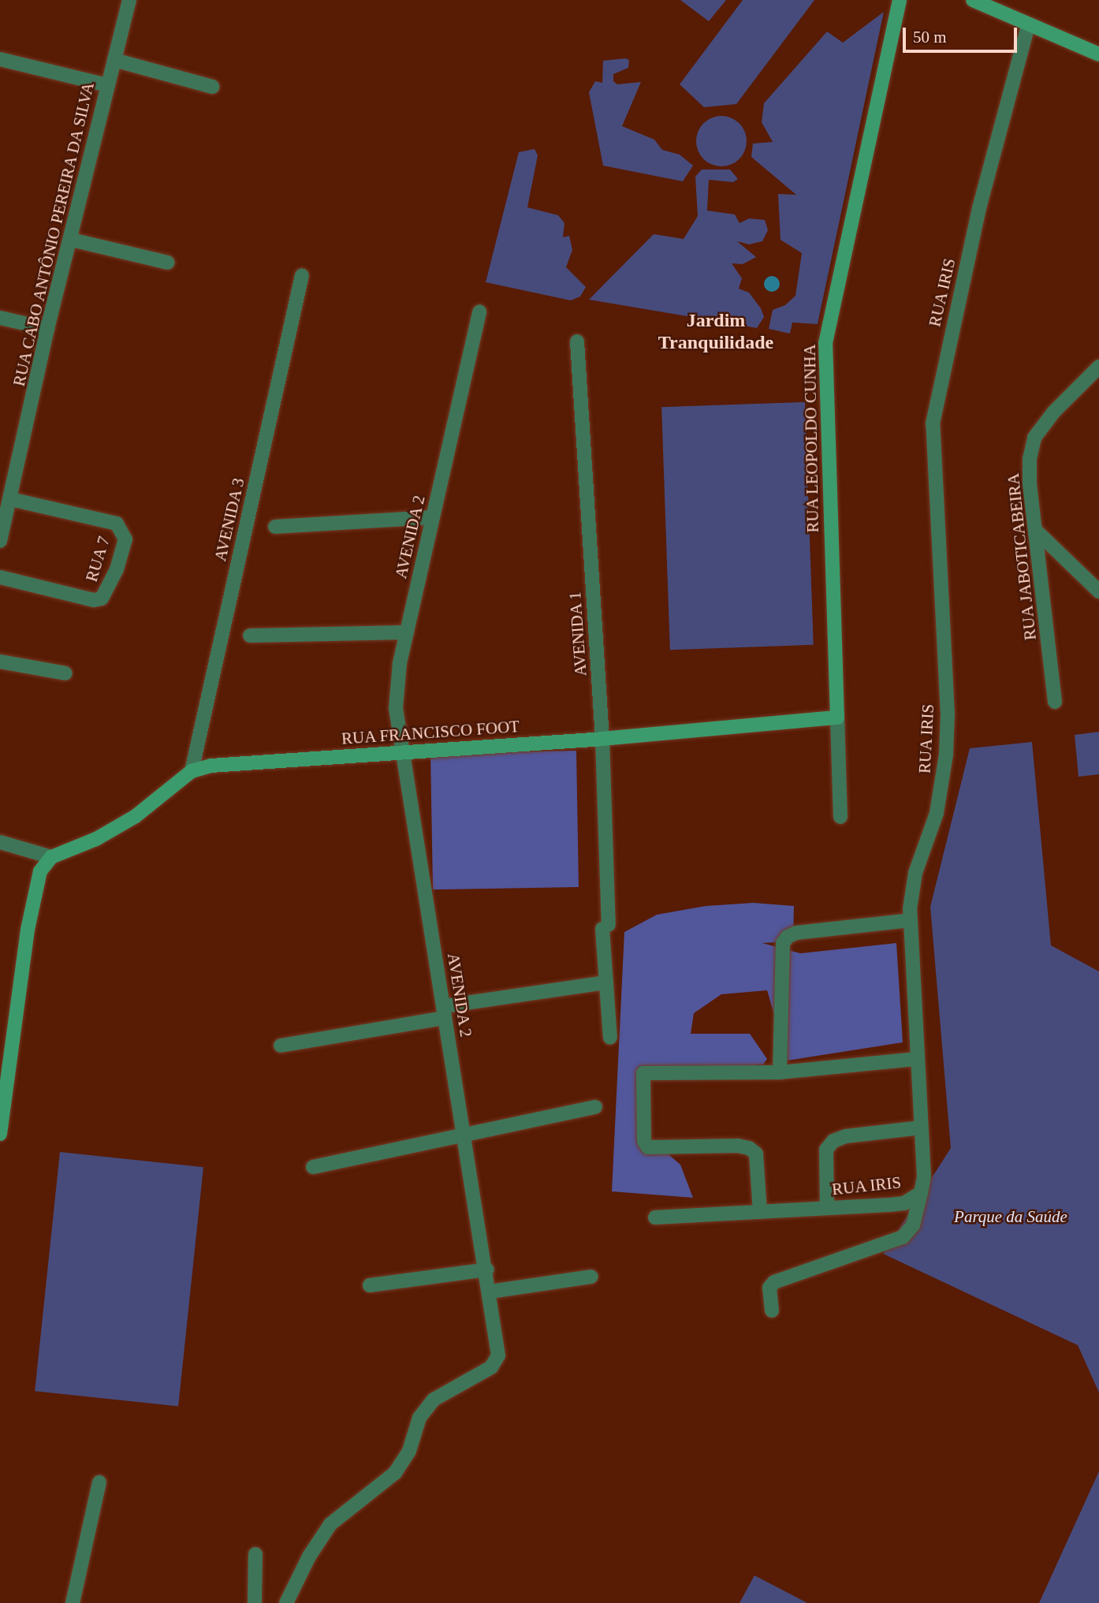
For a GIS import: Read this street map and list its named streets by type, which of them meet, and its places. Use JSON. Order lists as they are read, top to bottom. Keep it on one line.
{"streets":{"street":["RUA CABO ANTÔNIO PEREIRA DA SILVA","RUA IRIS","RUA LEOPOLDO CUNHA","AVENIDA 3","AVENIDA 2","RUA JABOTICABEIRA","RUA 7","AVENIDA 1","RUA FRANCISCO FOOT"]},"crossings":[["RUA CABO ANTÔNIO PEREIRA DA SILVA","RUA 7"],["RUA LEOPOLDO CUNHA","RUA FRANCISCO FOOT"],["AVENIDA 3","RUA FRANCISCO FOOT"],["AVENIDA 2","RUA FRANCISCO FOOT"],["AVENIDA 1","RUA FRANCISCO FOOT"]],"districts":["Jardim Tranquilidade"],"parks":["Parque da Saúde"],"scale_bar":"50 m"}
